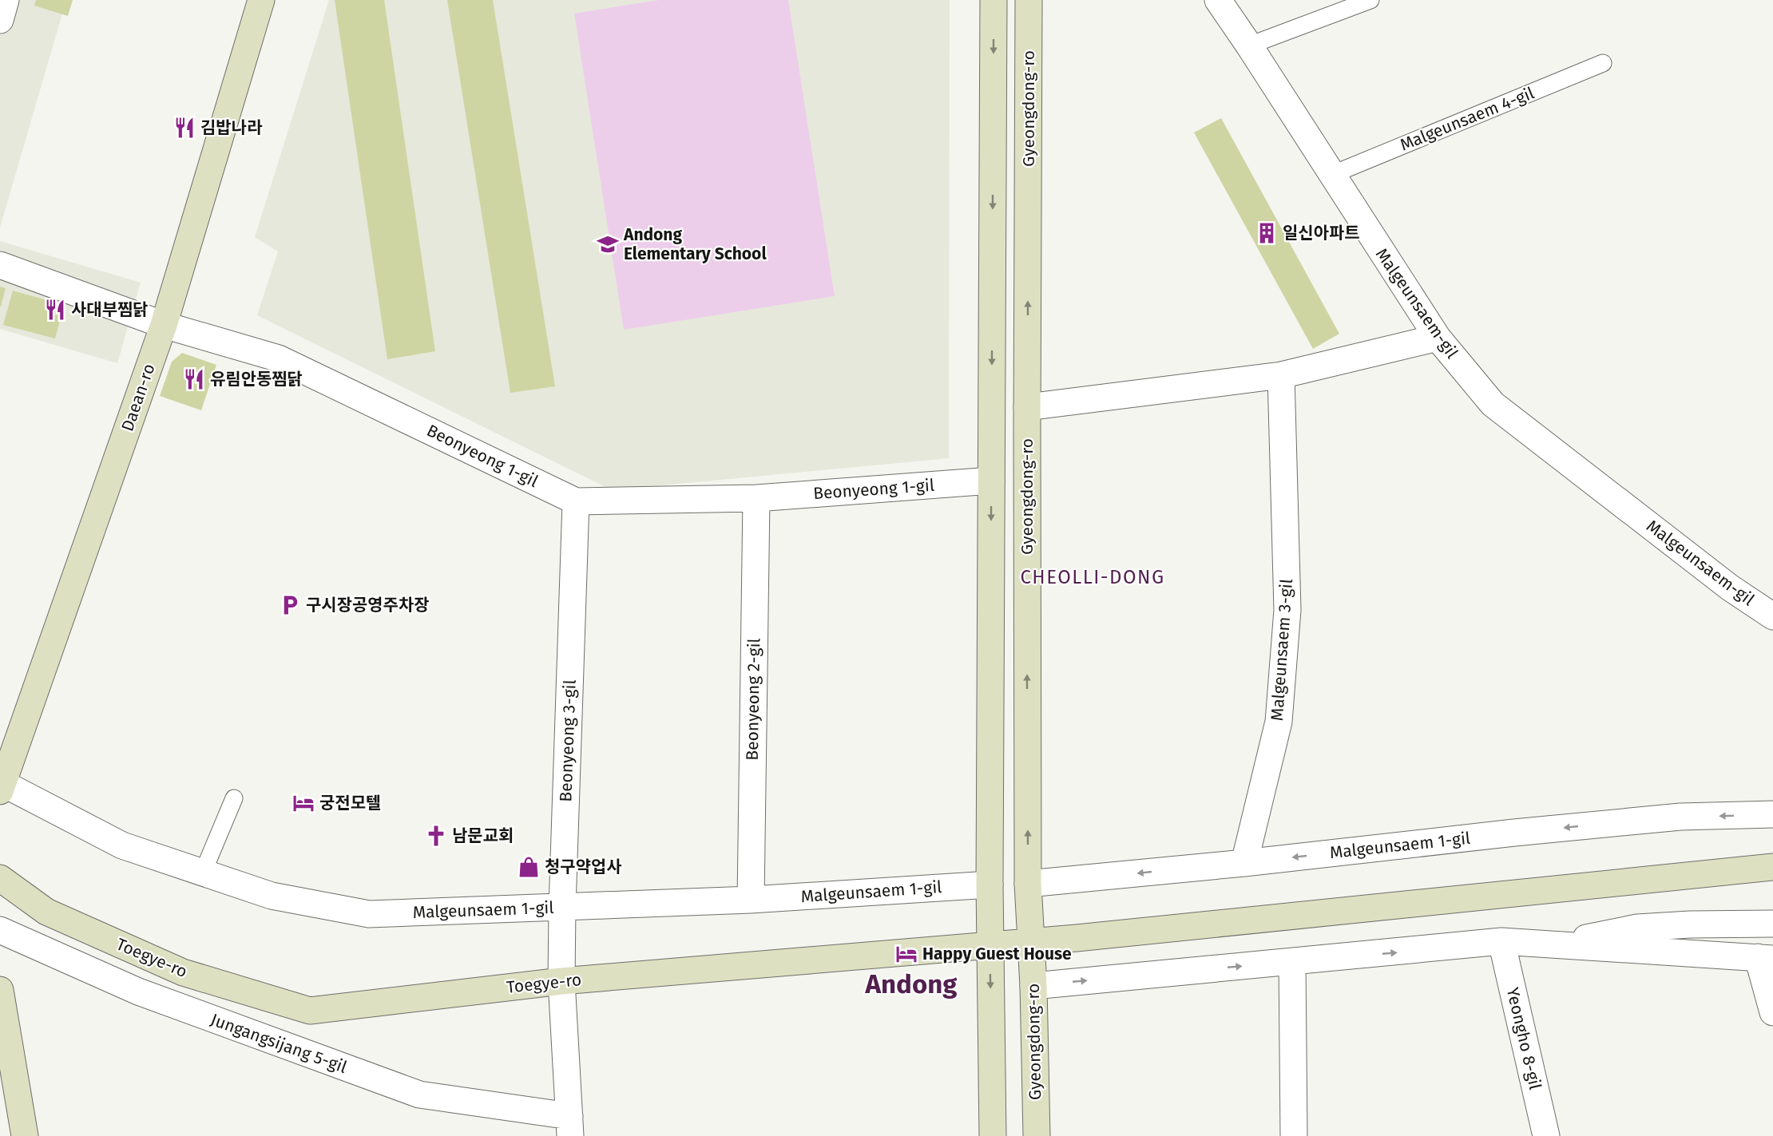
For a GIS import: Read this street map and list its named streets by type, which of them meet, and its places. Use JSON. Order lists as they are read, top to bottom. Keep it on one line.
{"streets":{"street":["Gyeongdong-ro","Malgeunsaem-gil","Daean-ro","Beonyeong 1-gil","Malgeunsaem 3-gil","Beonyeong 2-gil","Beonyeong 3-gil","Malgeunsaem 1-gil","Toegye-ro","Yeongho 8-gil","Jungangsijang 5-gil"],"lane":["Malgeunsaem 4-gil"]},"crossings":[["Gyeongdong-ro","Beonyeong 1-gil"],["Gyeongdong-ro","Malgeunsaem 1-gil"],["Gyeongdong-ro","Toegye-ro"],["Malgeunsaem 4-gil","Malgeunsaem-gil"],["Daean-ro","Beonyeong 1-gil"],["Daean-ro","Malgeunsaem 1-gil"],["Beonyeong 1-gil","Beonyeong 2-gil"],["Beonyeong 1-gil","Beonyeong 3-gil"],["Malgeunsaem 3-gil","Malgeunsaem 1-gil"],["Beonyeong 2-gil","Malgeunsaem 1-gil"],["Beonyeong 3-gil","Malgeunsaem 1-gil"],["Beonyeong 3-gil","Toegye-ro"],["Beonyeong 3-gil","Jungangsijang 5-gil"]],"districts":["CHEOLLI-DONG","Andong"],"places":{"restaurant":["김밥나라","사대부찜닭","유림안동찜닭"],"building":["일신아파트"],"school or university":["Andong Elementary School"],"parking":["구시장공영주차장"],"hotel":["궁전모텔","Happy Guest House"],"church":["남문교회"],"shop":["청구약업사"]}}
